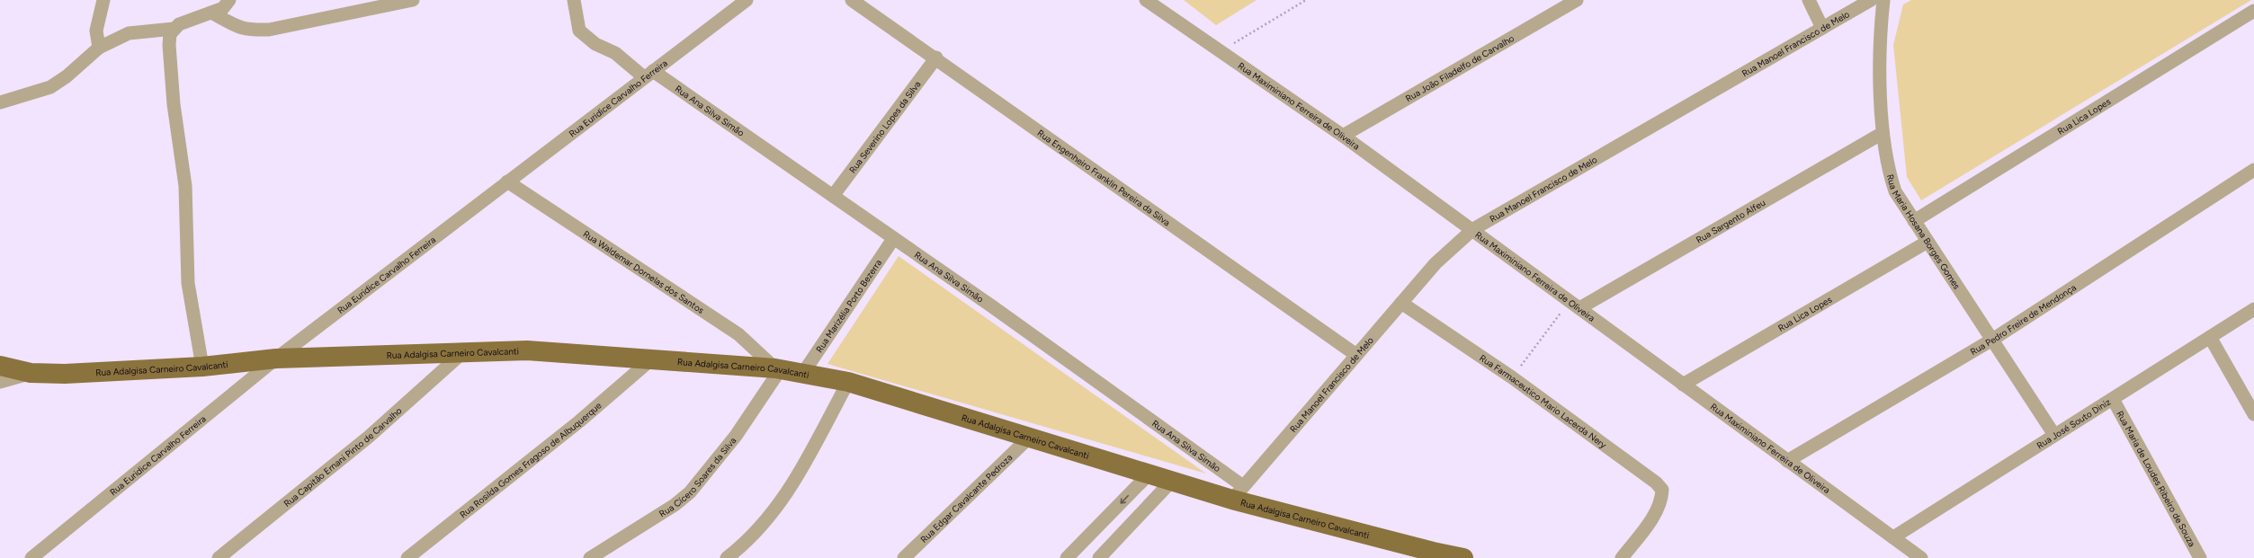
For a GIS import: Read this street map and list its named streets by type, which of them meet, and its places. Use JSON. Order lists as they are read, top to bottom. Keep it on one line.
{"streets":{"main road":["Rua Adalgisa Carneiro Cavalcanti"],"street":["Rua Manoel Francisco de Melo","Rua João Filadelfo de Carvalho","Rua Euridice Carvalho Ferreira","Rua Maximiniano Ferreira de Oliveira","Rua Ana Silva Simão","Rua Lica Lopes","Rua Severino Lopes da Silva","Rua Engenheiro Franklin Pereira da Silva","Rua Sargento Alfeu","Rua Maria Hosana Borges Gomes","Rua Waldemar Dornelas dos Santos","Rua Marizélia Porto Bezerra","Rua Pedro Freire de Mendonça","Rua Farmaceutico Mario Lacerda Nery","Rua José Souto Diniz","Rua Capitão Ernani Pinto de Carvalho","Rua Rosilda Gomes Fragoso de Albuquerque","Rua Cícero Soares da Silva","Rua Maria de Loudes Ribeiro de Souza","Rua Edgar Cavalcante Pedroza"]},"crossings":[["Rua Manoel Francisco de Melo","Rua Maximiniano Ferreira de Oliveira"],["Rua Manoel Francisco de Melo","Rua Ana Silva Simão"],["Rua Manoel Francisco de Melo","Rua Engenheiro Franklin Pereira da Silva"],["Rua Manoel Francisco de Melo","Rua Adalgisa Carneiro Cavalcanti"],["Rua Manoel Francisco de Melo","Rua Farmaceutico Mario Lacerda Nery"],["Rua João Filadelfo de Carvalho","Rua Maximiniano Ferreira de Oliveira"],["Rua Euridice Carvalho Ferreira","Rua Ana Silva Simão"],["Rua Euridice Carvalho Ferreira","Rua Waldemar Dornelas dos Santos"],["Rua Euridice Carvalho Ferreira","Rua Adalgisa Carneiro Cavalcanti"],["Rua Maximiniano Ferreira de Oliveira","Rua Lica Lopes"],["Rua Maximiniano Ferreira de Oliveira","Rua Sargento Alfeu"],["Rua Maximiniano Ferreira de Oliveira","Rua Pedro Freire de Mendonça"],["Rua Maximiniano Ferreira de Oliveira","Rua José Souto Diniz"],["Rua Ana Silva Simão","Rua Severino Lopes da Silva"],["Rua Ana Silva Simão","Rua Marizélia Porto Bezerra"],["Rua Ana Silva Simão","Rua Adalgisa Carneiro Cavalcanti"],["Rua Lica Lopes","Rua Maria Hosana Borges Gomes"],["Rua Severino Lopes da Silva","Rua Engenheiro Franklin Pereira da Silva"],["Rua Sargento Alfeu","Rua Maria Hosana Borges Gomes"],["Rua Maria Hosana Borges Gomes","Rua Pedro Freire de Mendonça"],["Rua Maria Hosana Borges Gomes","Rua José Souto Diniz"],["Rua Waldemar Dornelas dos Santos","Rua Adalgisa Carneiro Cavalcanti"],["Rua Waldemar Dornelas dos Santos","Rua Cícero Soares da Silva"],["Rua Marizélia Porto Bezerra","Rua Adalgisa Carneiro Cavalcanti"],["Rua Adalgisa Carneiro Cavalcanti","Rua Capitão Ernani Pinto de Carvalho"],["Rua Adalgisa Carneiro Cavalcanti","Rua Rosilda Gomes Fragoso de Albuquerque"],["Rua Adalgisa Carneiro Cavalcanti","Rua Cícero Soares da Silva"],["Rua Adalgisa Carneiro Cavalcanti","Rua Edgar Cavalcante Pedroza"],["Rua José Souto Diniz","Rua Maria de Loudes Ribeiro de Souza"]]}
